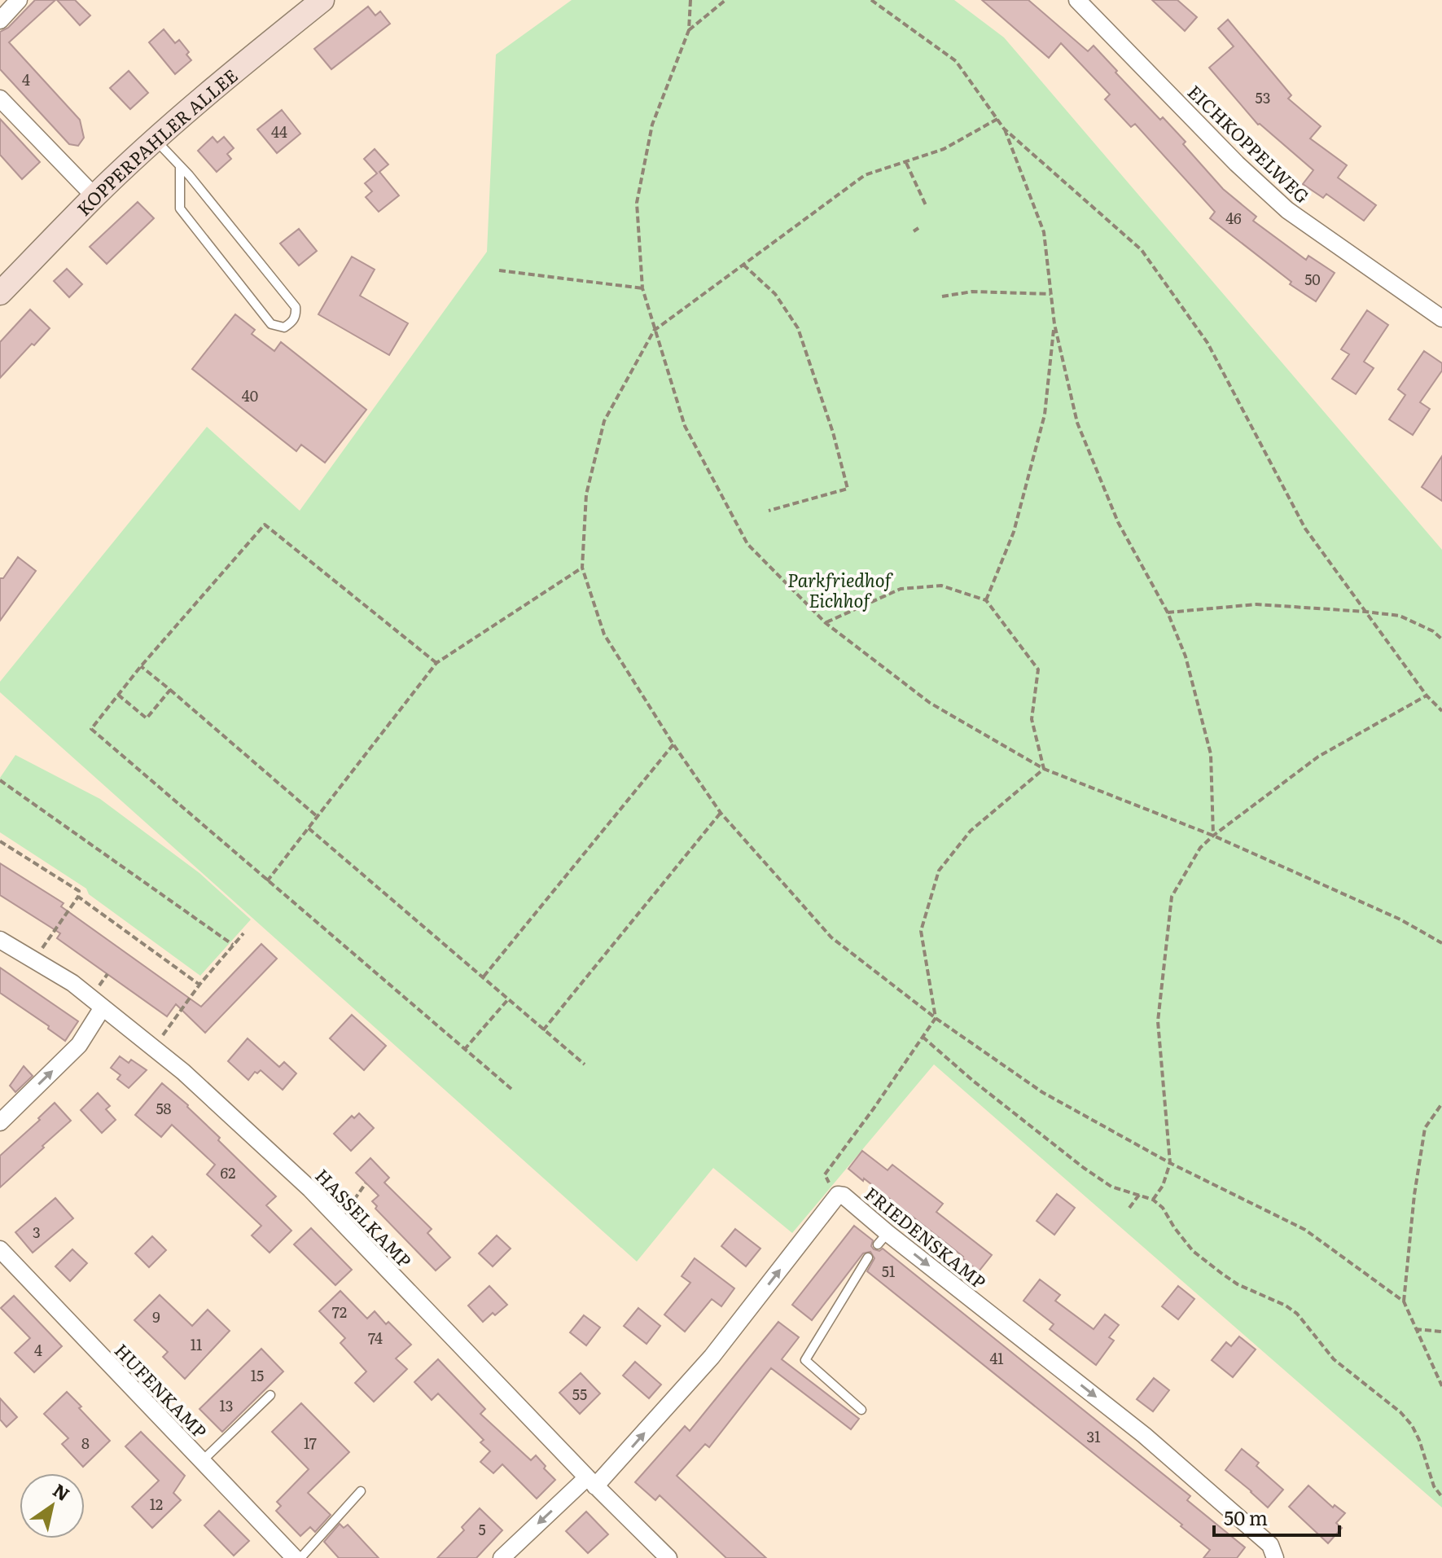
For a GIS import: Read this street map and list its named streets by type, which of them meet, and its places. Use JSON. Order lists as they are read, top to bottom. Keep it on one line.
{"streets":{"street":["KOPPERPAHLER ALLEE","EICHKOPPELWEG","HASSELKAMP","FRIEDENSKAMP","HUFENKAMP"]},"crossings":[["HASSELKAMP","FRIEDENSKAMP"]],"parks":["Parkfriedhof Eichhof"],"house_numbers":["4","53","44","46","50","40","58","62","3","51","72","9","74","11","4","41","15","55","13","31","8","17","12","5"],"scale_bar":"50 m","north":"top right"}
